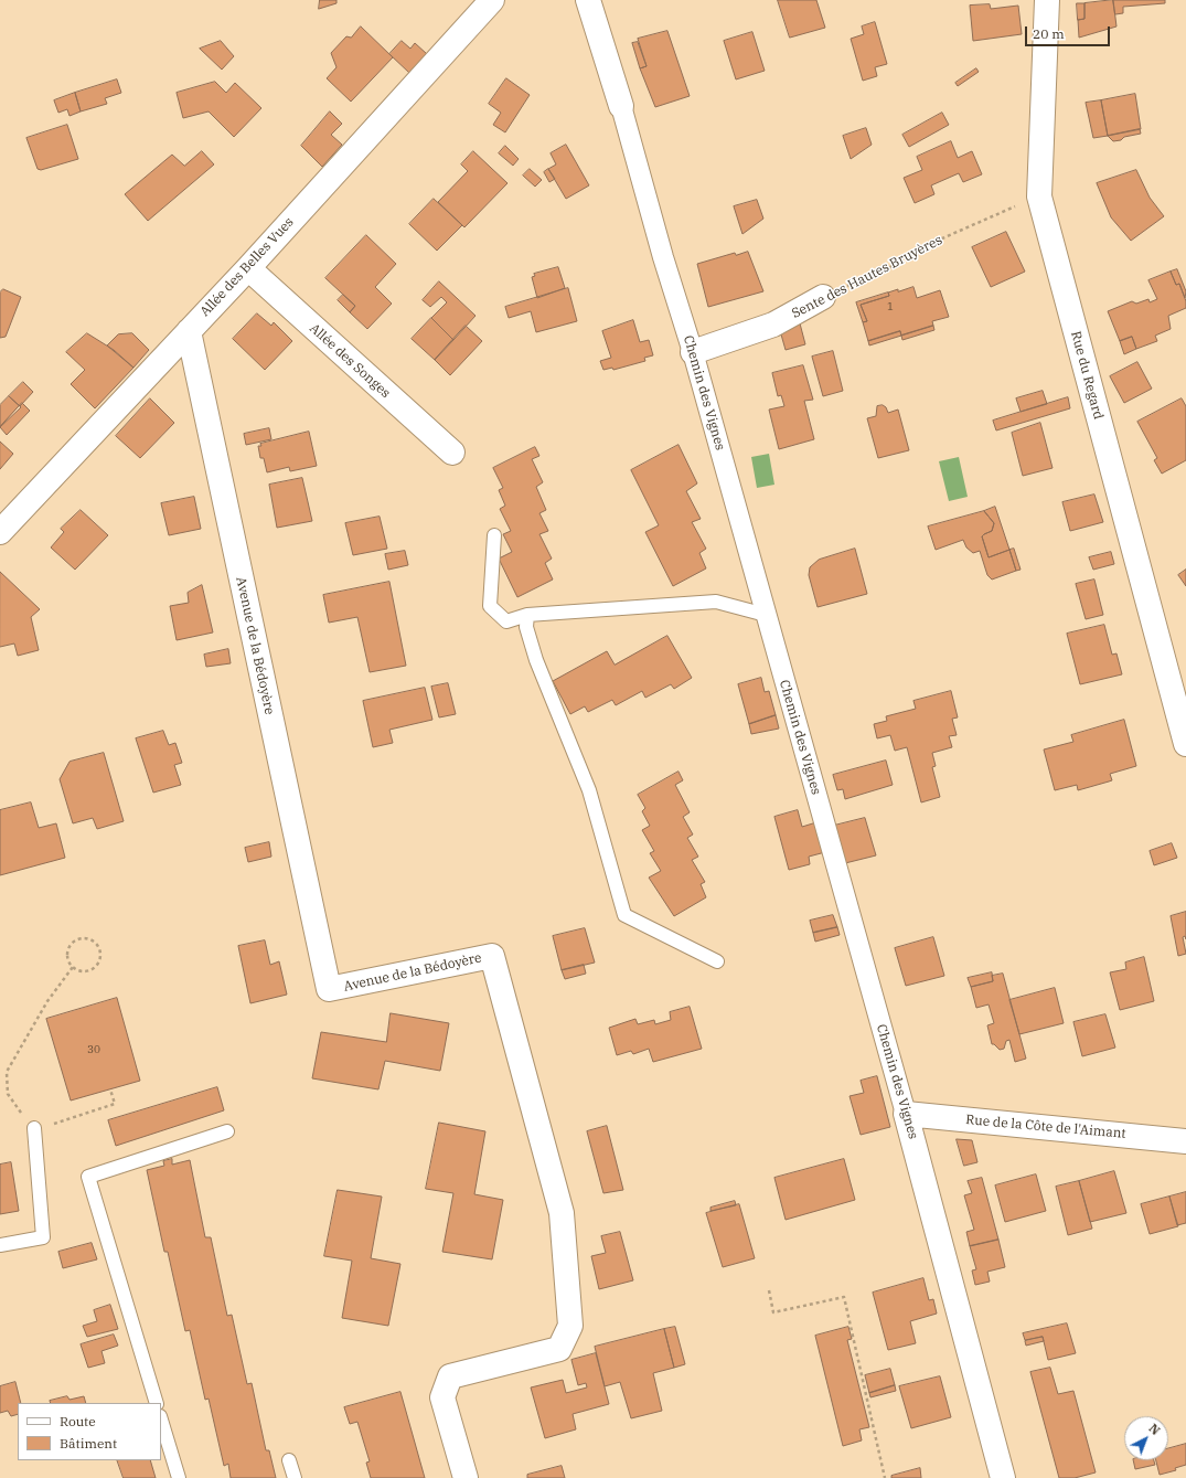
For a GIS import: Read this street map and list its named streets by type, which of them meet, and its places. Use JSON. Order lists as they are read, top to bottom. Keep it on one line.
{"streets":{"street":["Allée des Belles Vues","Sente des Hautes Bruyères","Allée des Songes","Rue du Regard","Chemin des Vignes","Avenue de la Bédoyère","Rue de la Côte de l'Aimant"]},"crossings":[["Allée des Belles Vues","Allée des Songes"],["Allée des Belles Vues","Avenue de la Bédoyère"],["Sente des Hautes Bruyères","Rue du Regard"],["Sente des Hautes Bruyères","Chemin des Vignes"],["Chemin des Vignes","Rue de la Côte de l'Aimant"]],"house_numbers":["1","30"],"legend":["Route","Bâtiment"],"scale_bar":"20 m","north":"top right"}
